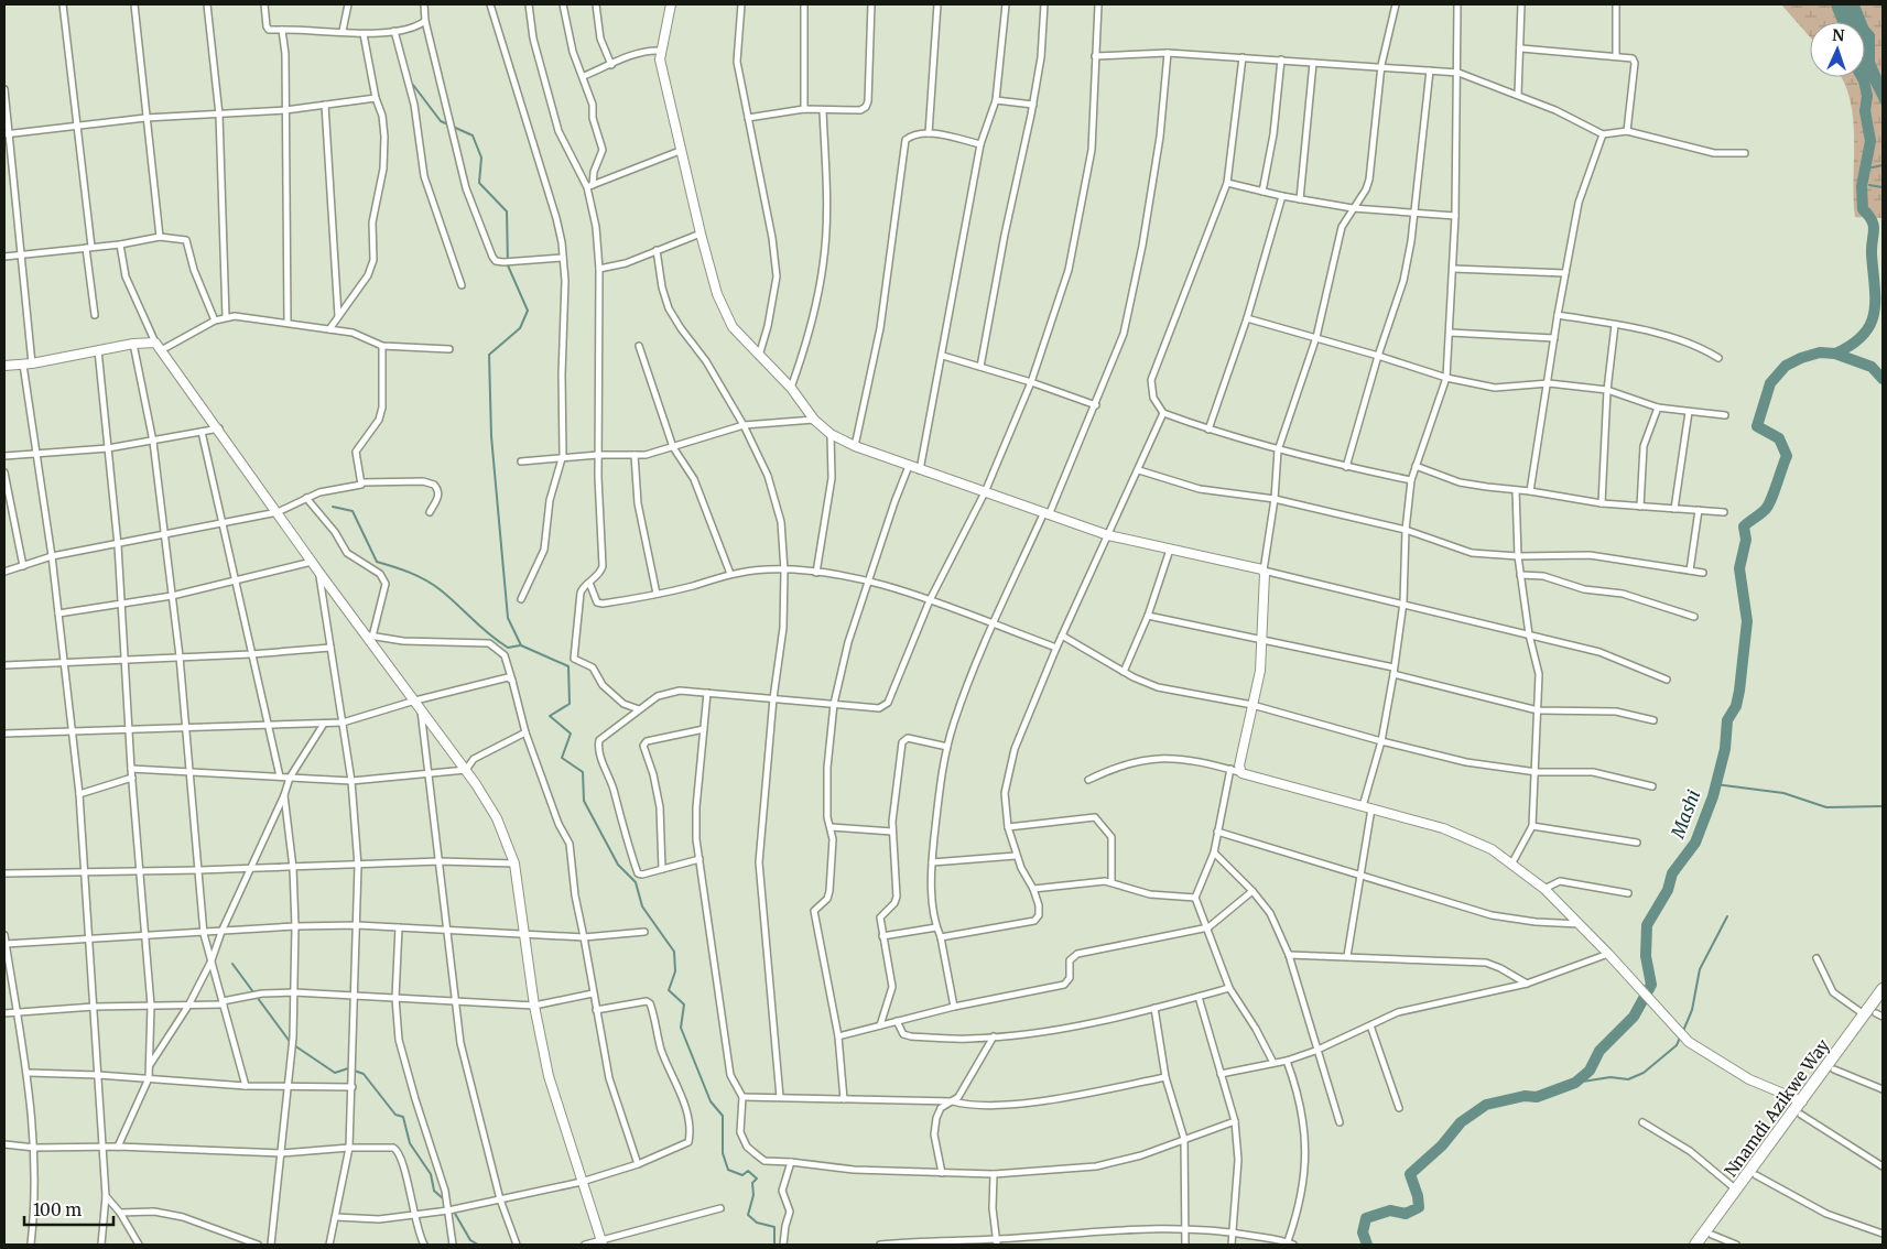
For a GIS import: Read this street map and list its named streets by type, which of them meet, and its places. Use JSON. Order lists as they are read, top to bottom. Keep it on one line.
{"streets":{"highway":["Nnamdi Azikwe Way"]},"water":["Mashi"],"scale_bar":"100 m","north":"top"}
